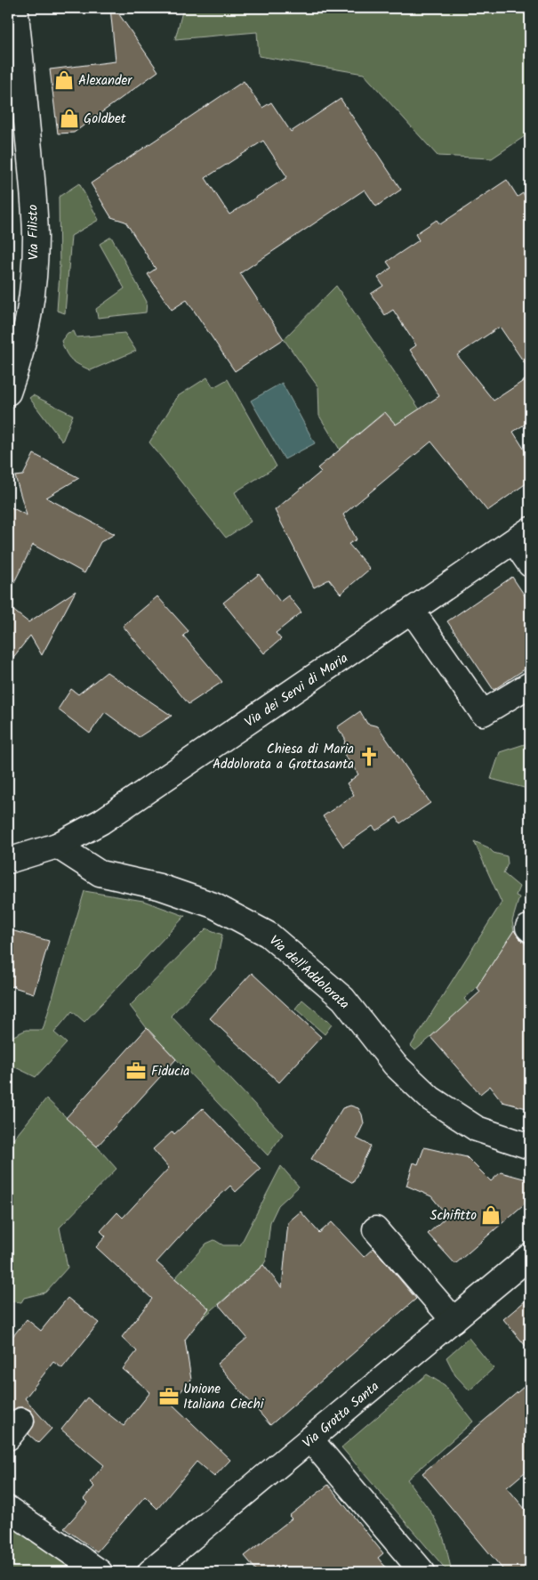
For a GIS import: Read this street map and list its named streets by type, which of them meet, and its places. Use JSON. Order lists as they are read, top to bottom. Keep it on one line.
{"streets":{"street":["Via Filisto","Via dei Servi di Maria","Via dell'Addolorata","Via Grotta Santa"]},"crossings":[["Via dei Servi di Maria","Via dell'Addolorata"]],"places":{"shop":["Alexander","Goldbet","Schifitto"],"church":["Chiesa di Maria Addolorata a Grottasanta"],"office":["Fiducia","Unione Italiana Ciechi"]}}
